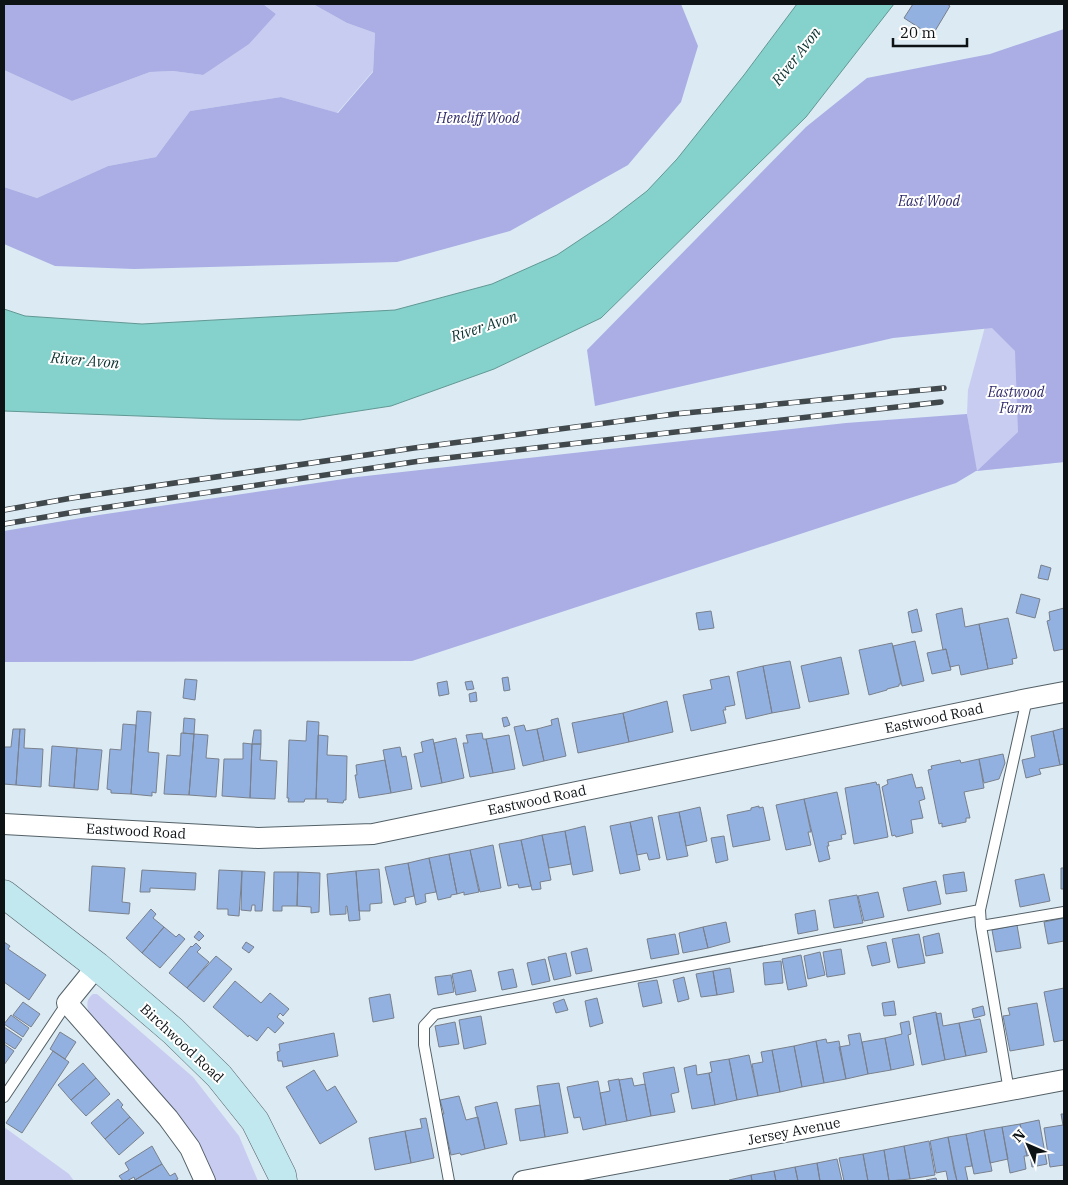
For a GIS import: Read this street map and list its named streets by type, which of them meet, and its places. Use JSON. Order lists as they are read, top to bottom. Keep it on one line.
{"streets":{"street":["Eastwood Road","Birchwood Road","Jersey Avenue"]},"water":["River Avon"],"parks":["Hencliff Wood","East Wood","Eastwood Farm"],"scale_bar":"20 m","north":"top left"}
